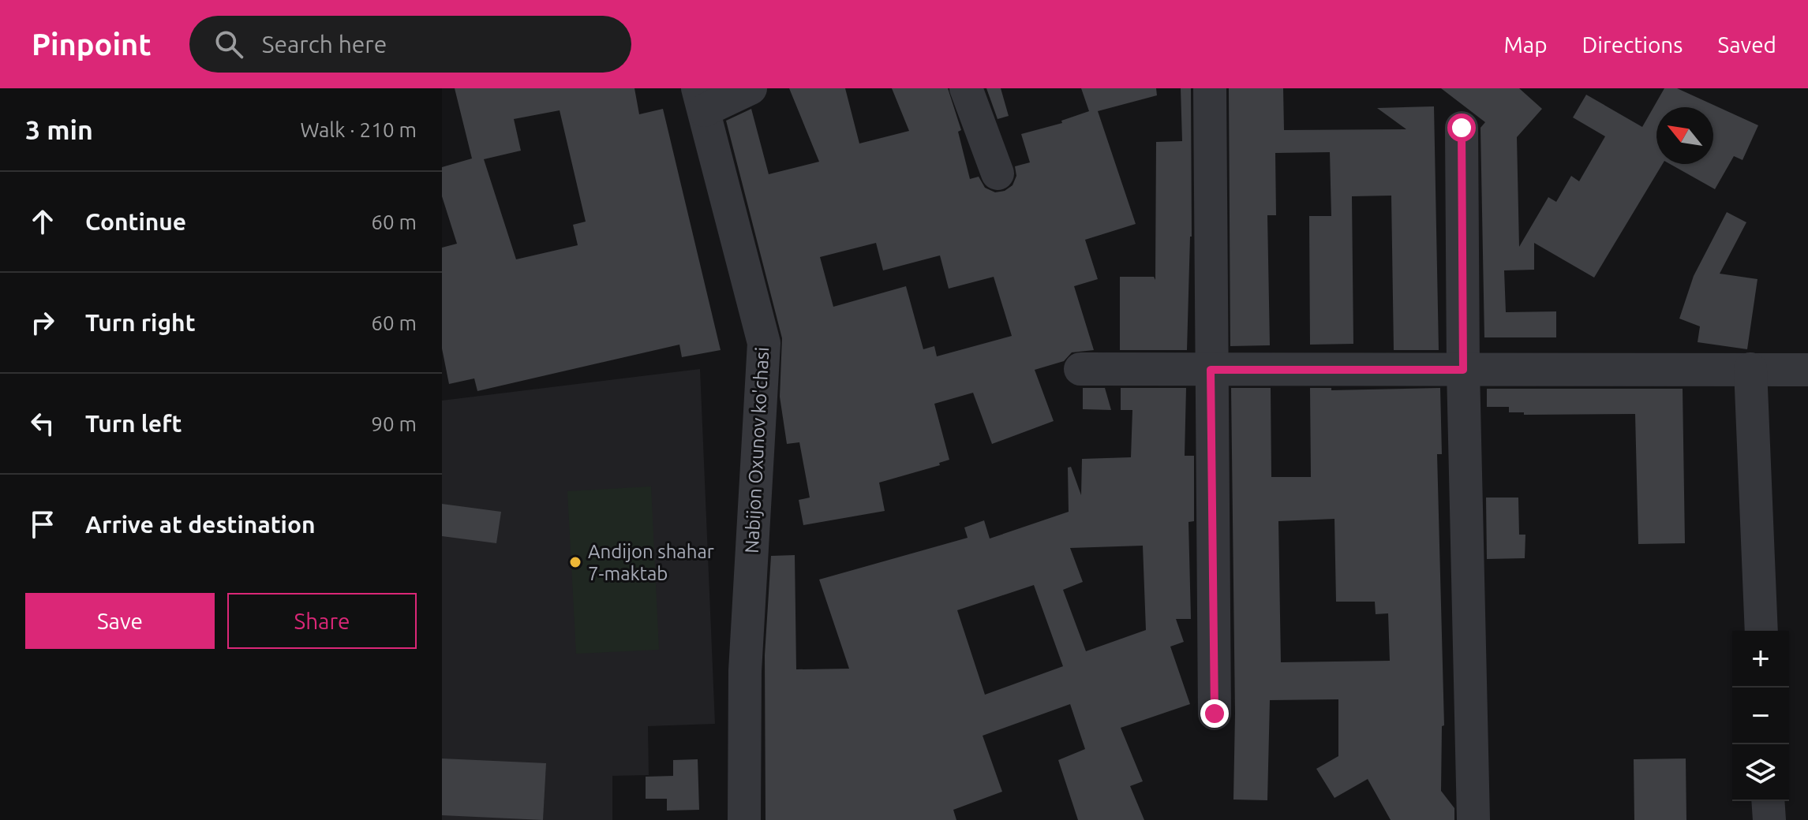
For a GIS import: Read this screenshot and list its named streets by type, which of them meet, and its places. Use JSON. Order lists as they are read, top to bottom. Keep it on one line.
{"streets":{"street":["Nabijon Oxunov ko'chasi"]},"places":["Andijon shahar 7-maktab"],"north":"top left","page":{"header":"Pinpoint","search":"Search here","nav":["Map","Directions","Saved"],"heading":["3 min","Walk · 210 m"],"list":[["Continue","60 m"],["Turn right","60 m"],["Turn left","90 m"],"Arrive at destination"],"buttons":["Save","Share"],"map_buttons":["+","−"]}}
